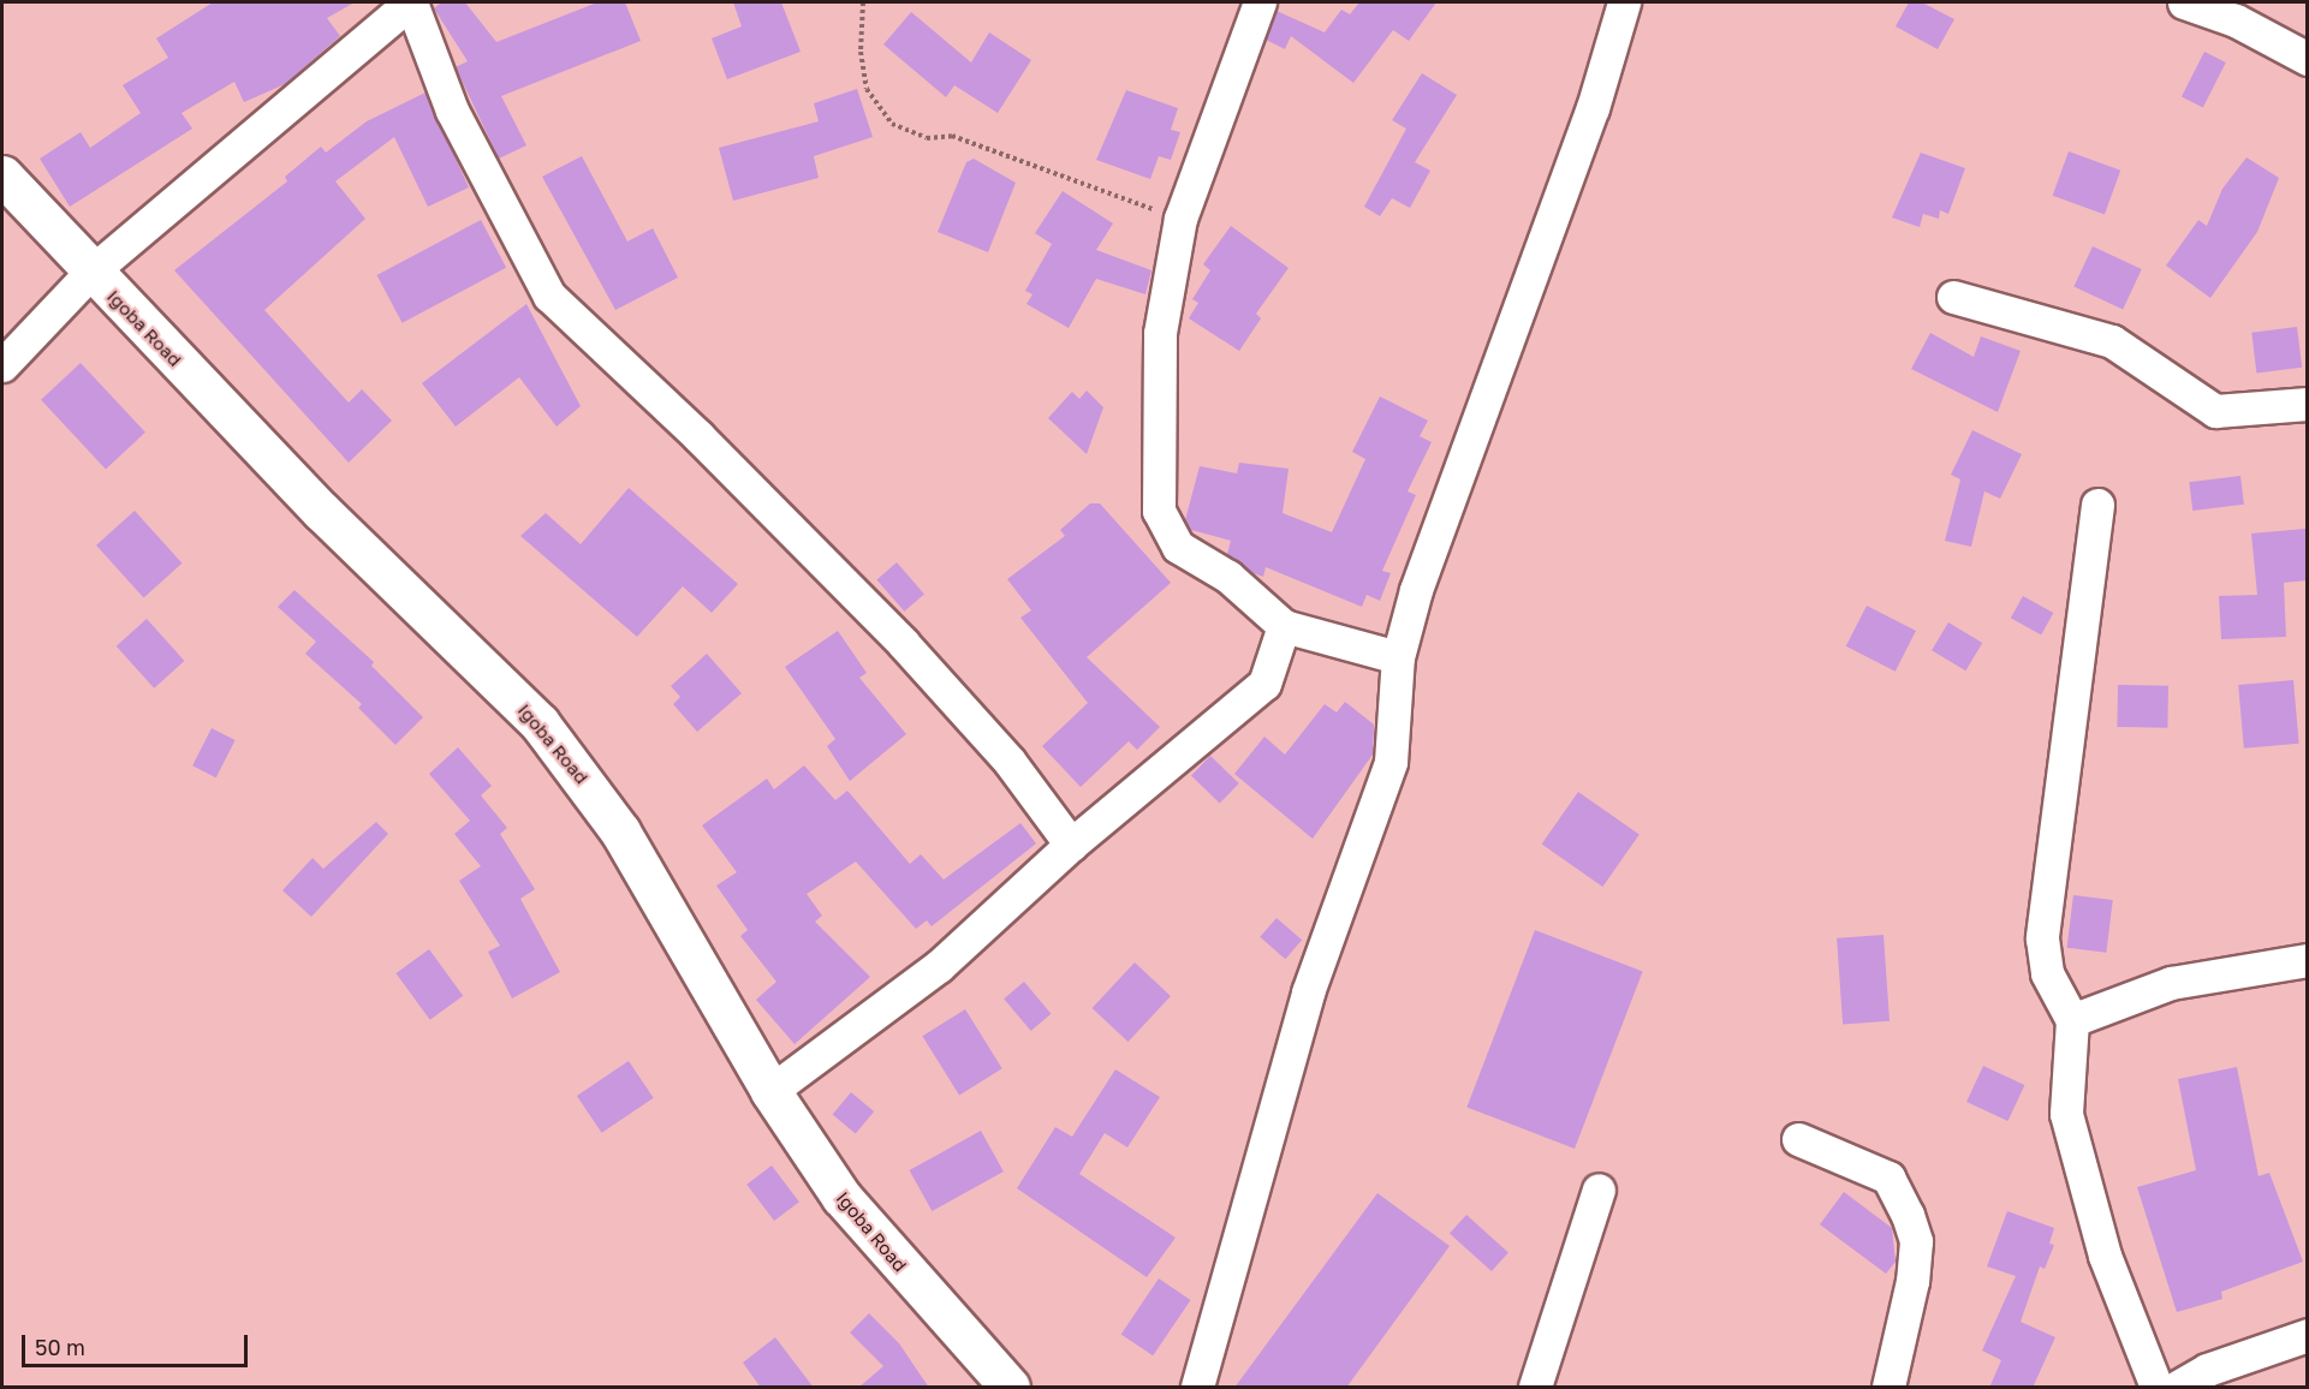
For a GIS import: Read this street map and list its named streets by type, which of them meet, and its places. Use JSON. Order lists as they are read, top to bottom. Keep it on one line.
{"streets":{"street":["Igoba Road"]},"scale_bar":"50 m"}
